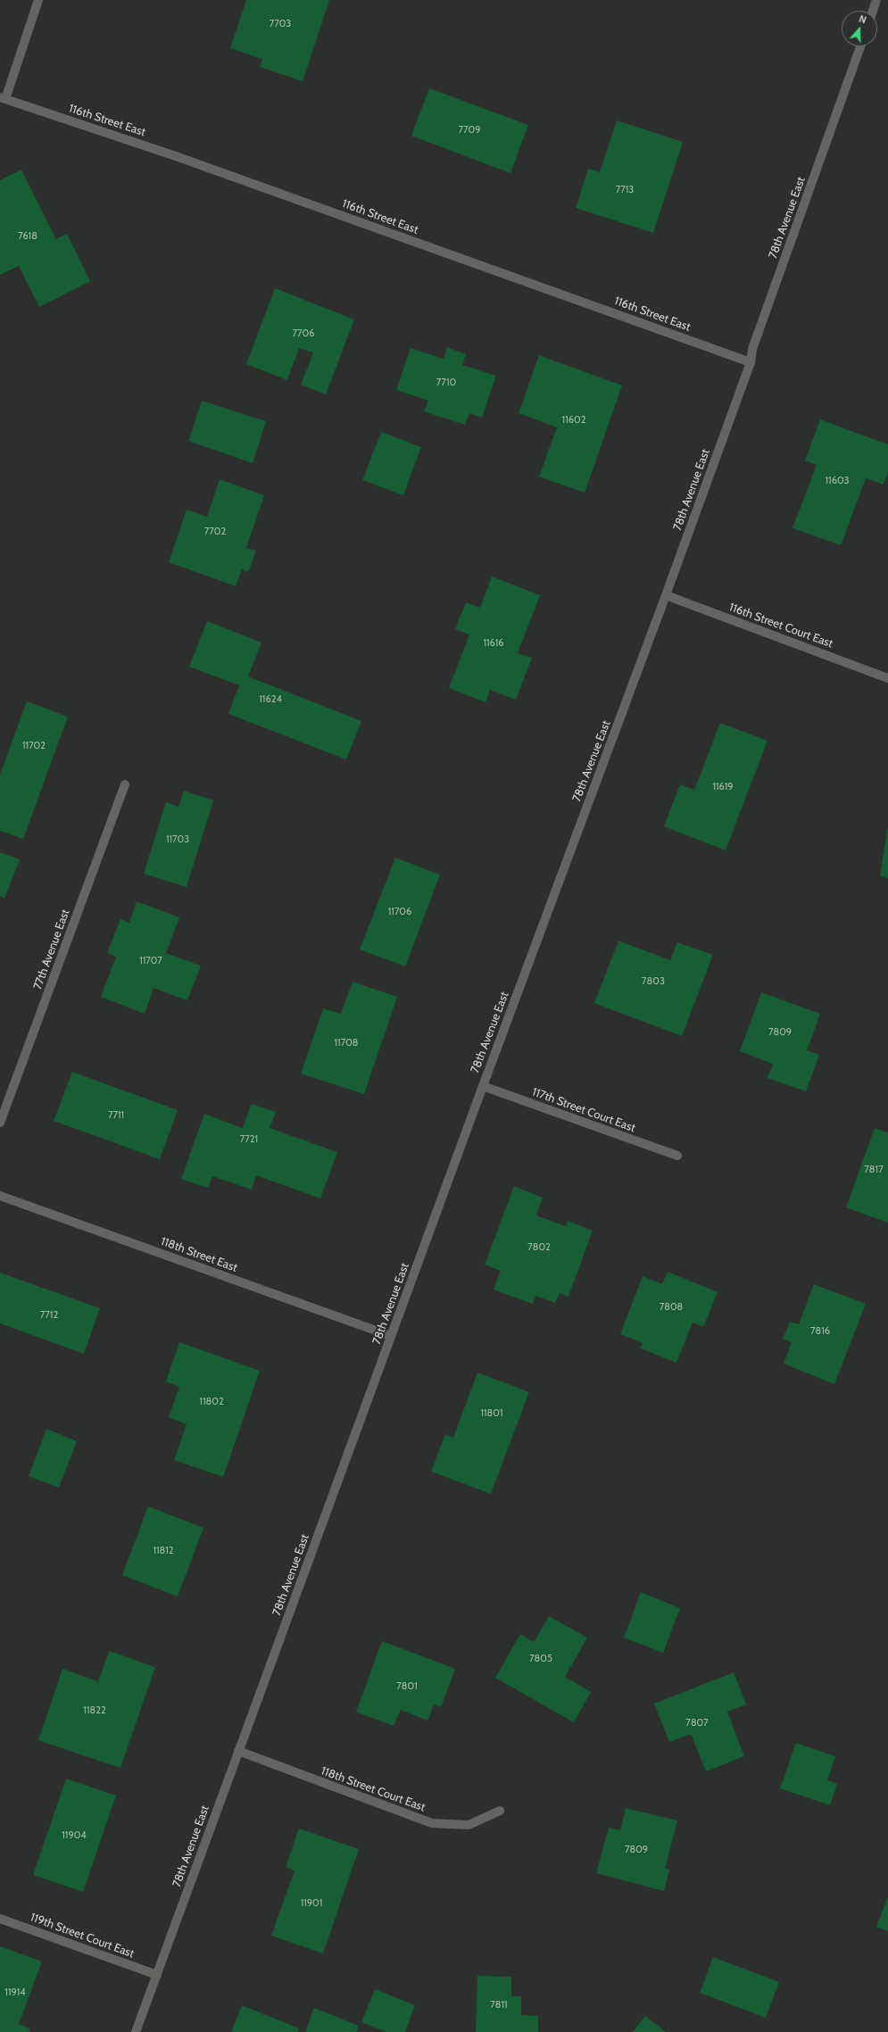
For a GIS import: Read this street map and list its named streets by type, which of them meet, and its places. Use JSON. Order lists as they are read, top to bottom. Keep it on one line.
{"streets":{"street":["116th Street East","78th Avenue East","116th Street Court East","77th Avenue East","117th Street Court East","118th Street East","118th Street Court East","119th Street Court East"]},"crossings":[["116th Street East","78th Avenue East"],["78th Avenue East","116th Street Court East"],["78th Avenue East","117th Street Court East"],["78th Avenue East","118th Street East"],["78th Avenue East","118th Street Court East"],["78th Avenue East","119th Street Court East"]],"house_numbers":["7703","7709","7713","7618","7706","7710","11602","11603","7702","11616","11624","11702","11619","11703","11706","11707","7803","7809","11708","7711","7721","7817","7802","7808","7712","7816","11802","11801","11812","7805","7801","11822","7807","11904","7809","11901","11914","7811"],"north":"top"}
